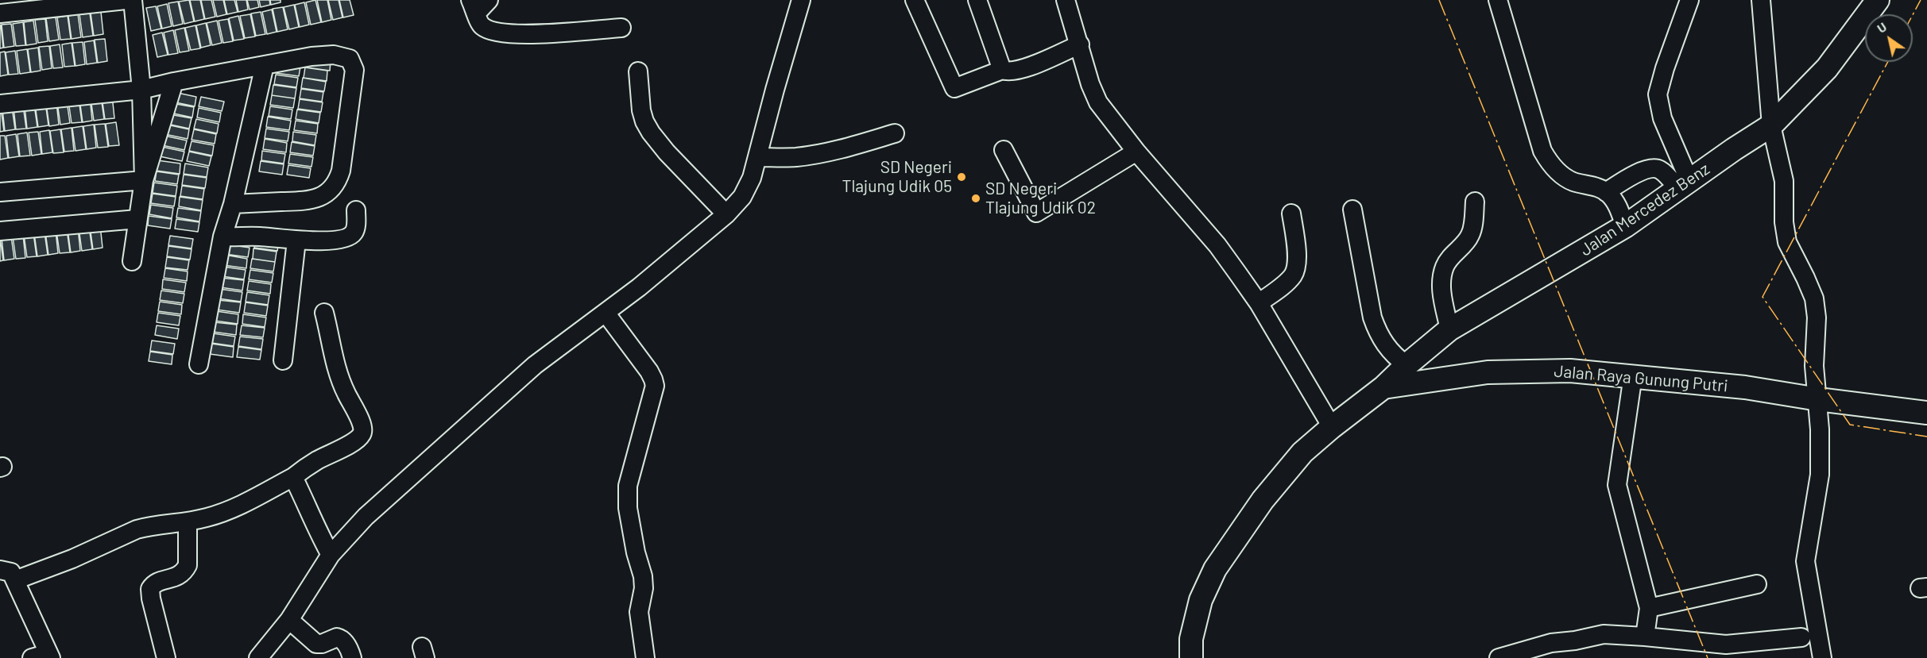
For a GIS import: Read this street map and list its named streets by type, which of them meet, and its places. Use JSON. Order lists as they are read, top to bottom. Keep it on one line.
{"streets":{"main road":["Jalan Mercedez Benz","Jalan Raya Gunung Putri"]},"crossings":[["Jalan Mercedez Benz","Jalan Raya Gunung Putri"]],"places":["SD Negeri Tlajung Udik 05","SD Negeri Tlajung Udik 02"],"north":"top left"}
